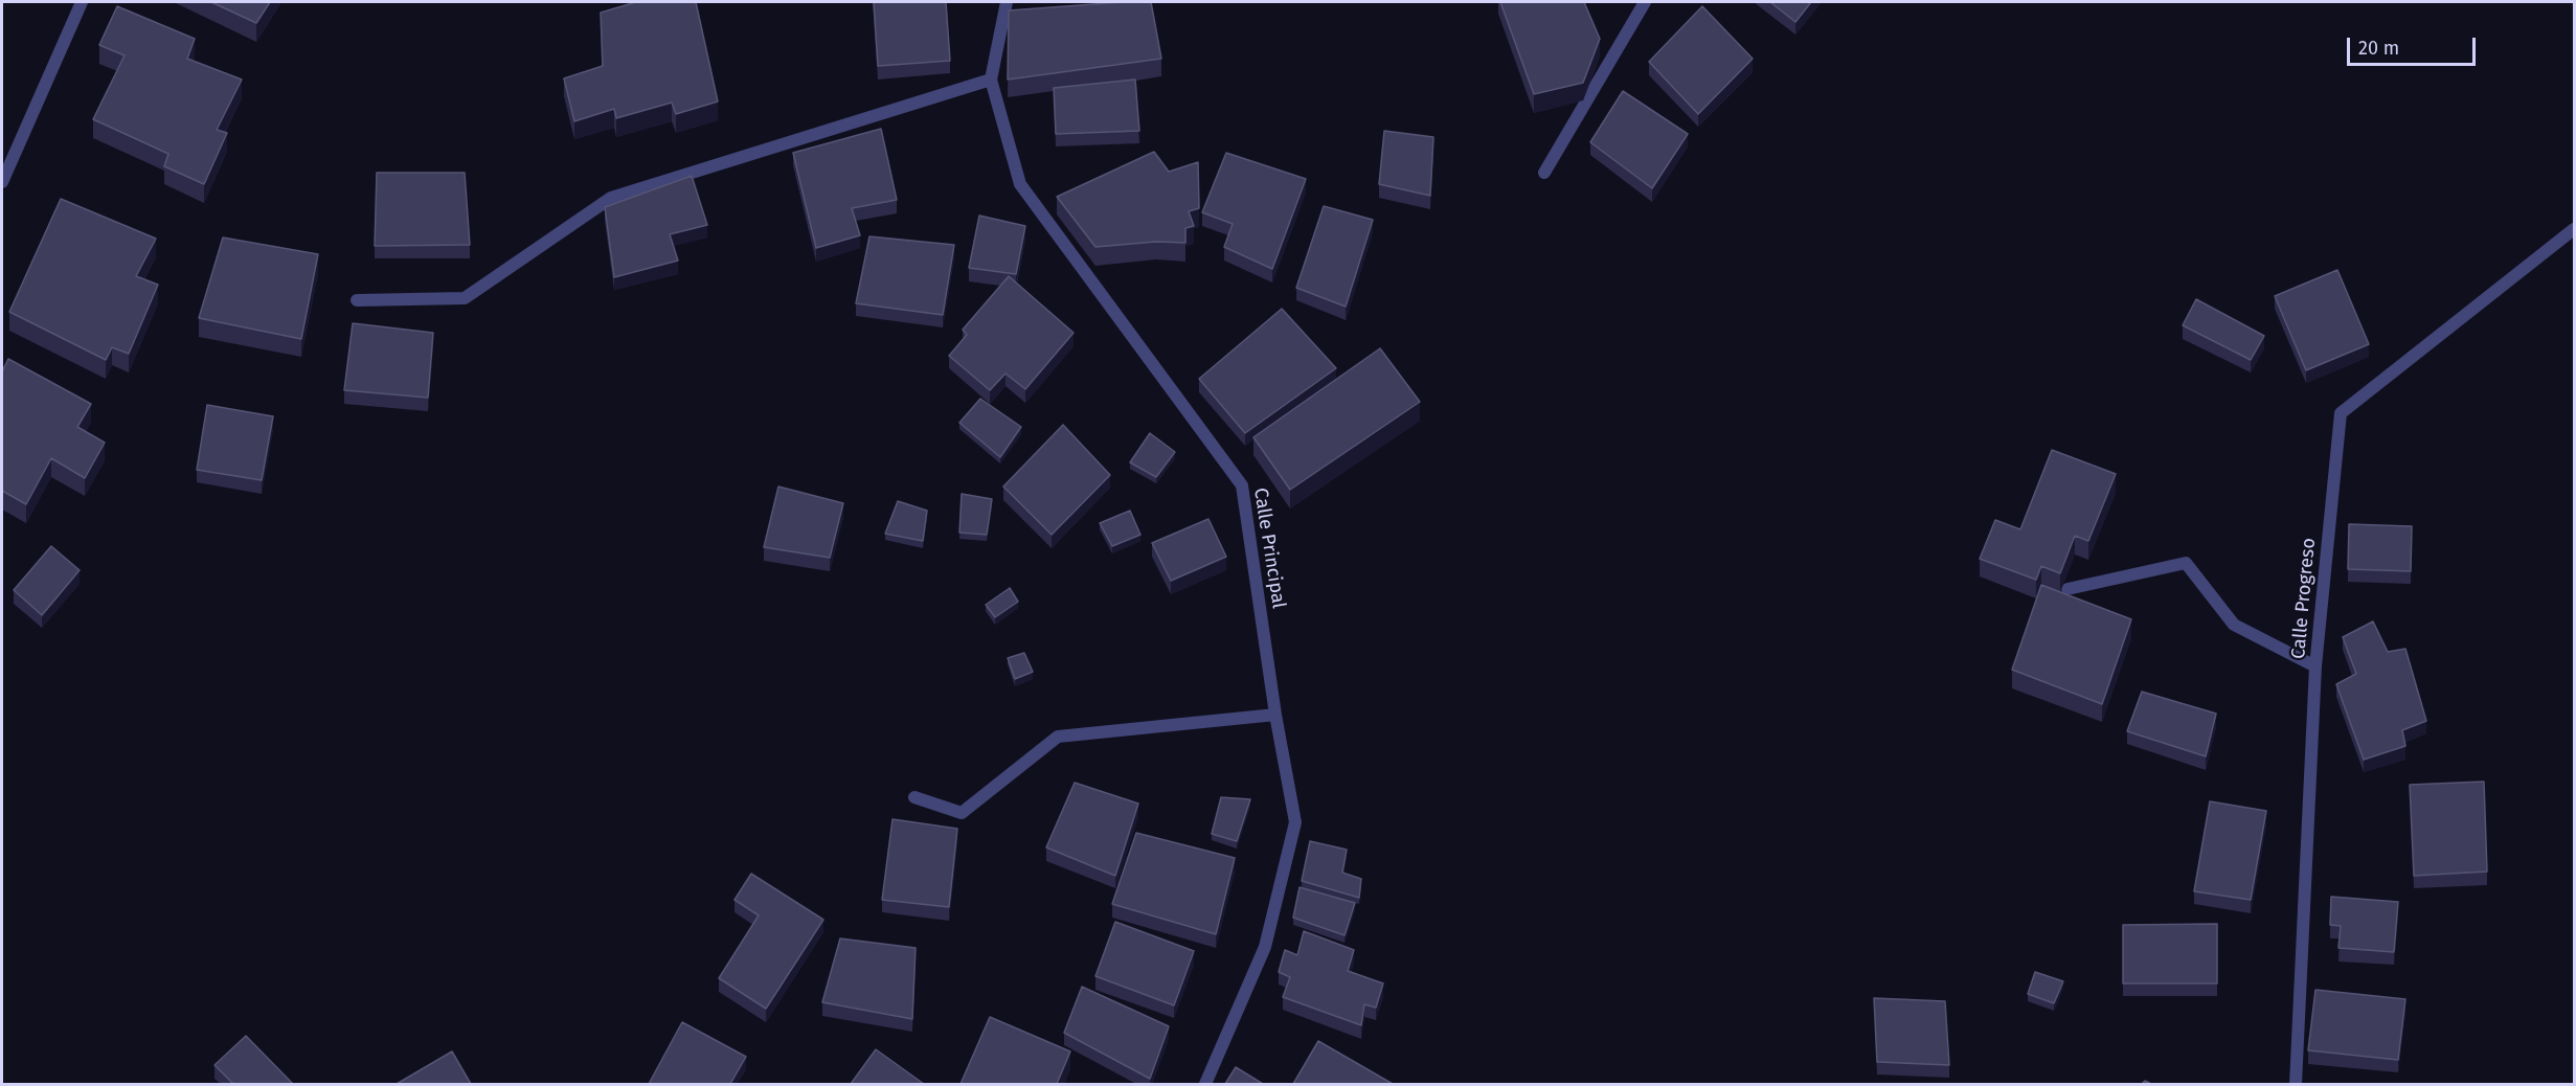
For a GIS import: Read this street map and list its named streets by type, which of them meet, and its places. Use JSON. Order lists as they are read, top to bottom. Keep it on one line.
{"streets":{"street":["Calle Principal","Calle Progreso"]},"scale_bar":"20 m"}
